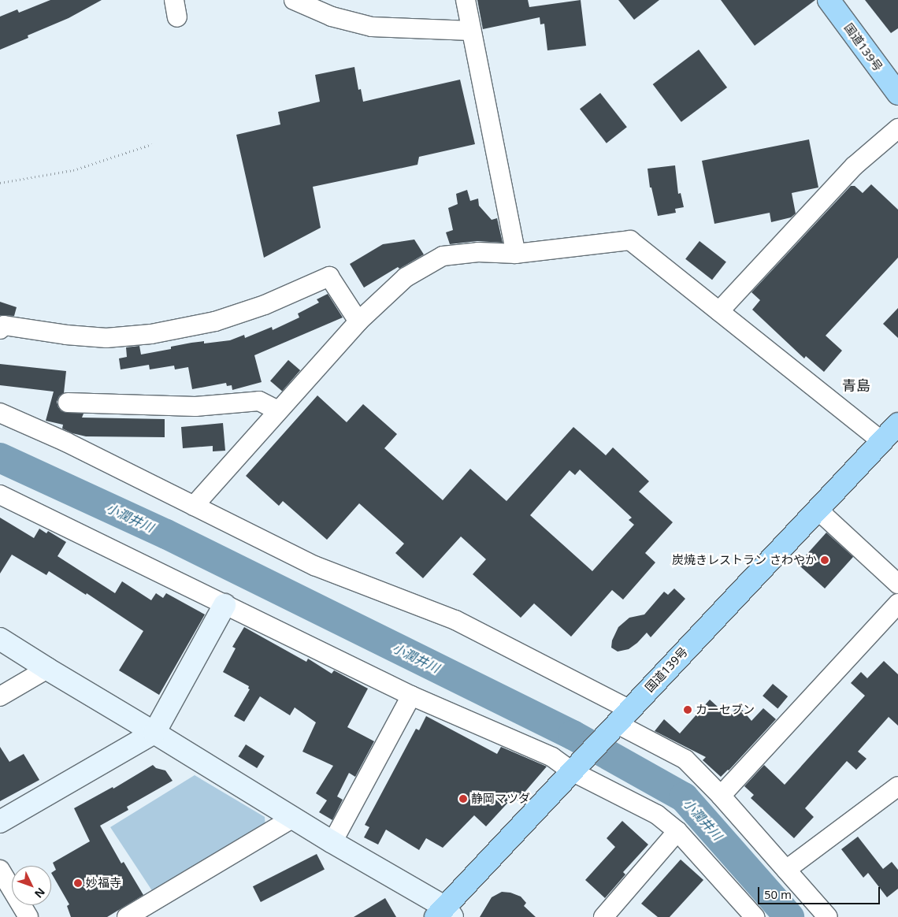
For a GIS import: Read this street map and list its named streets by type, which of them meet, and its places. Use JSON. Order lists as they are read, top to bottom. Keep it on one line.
{"streets":{"highway":["国道139号"]},"districts":["青島"],"water":["小潤井川"],"places":["炭焼きレストラン さわやか","カーセブン","静岡マツダ","妙福寺"],"scale_bar":"50 m","north":"bottom right"}
